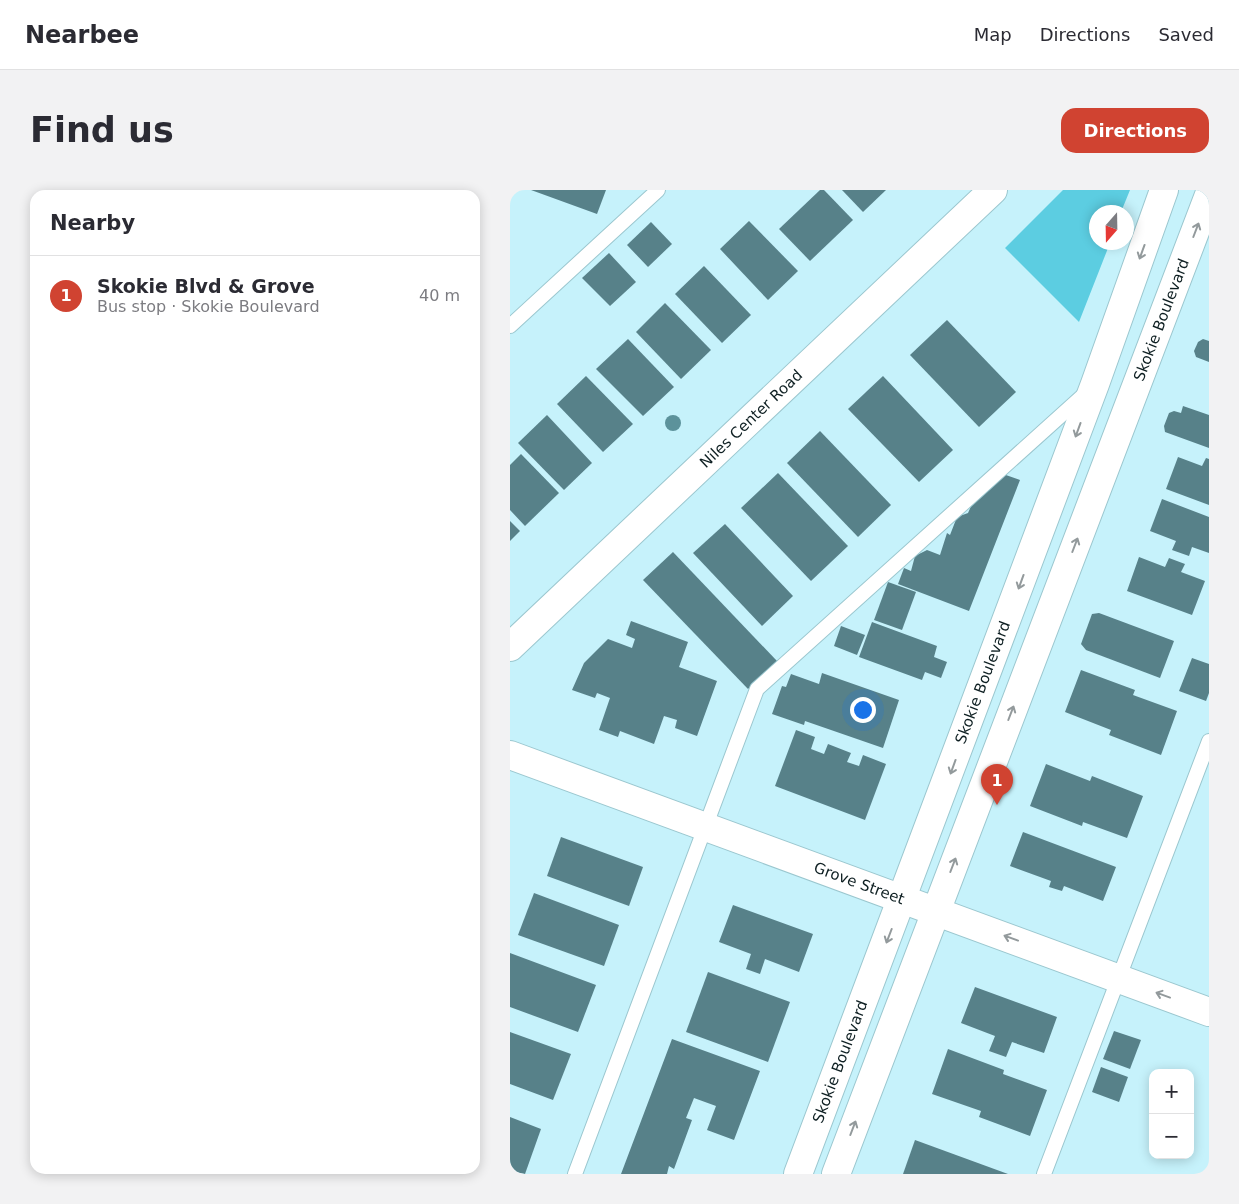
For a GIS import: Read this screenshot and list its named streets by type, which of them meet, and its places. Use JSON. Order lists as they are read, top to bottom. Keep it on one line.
{"streets":{"main road":["Skokie Boulevard","Niles Center Road","Grove Street"]},"crossings":[["Skokie Boulevard","Grove Street"]],"one_way":["Grove Street"],"north":"bottom","page":{"header":"Nearbee","nav":["Map","Directions","Saved"],"buttons":"Directions","title":"Find us","heading":"Nearby","list":[{"mark":"1","name":"Skokie Blvd & Grove","note":"Bus stop · Skokie Boulevard","value":"40 m"}],"pins":"1","map_buttons":["+","−"]}}
